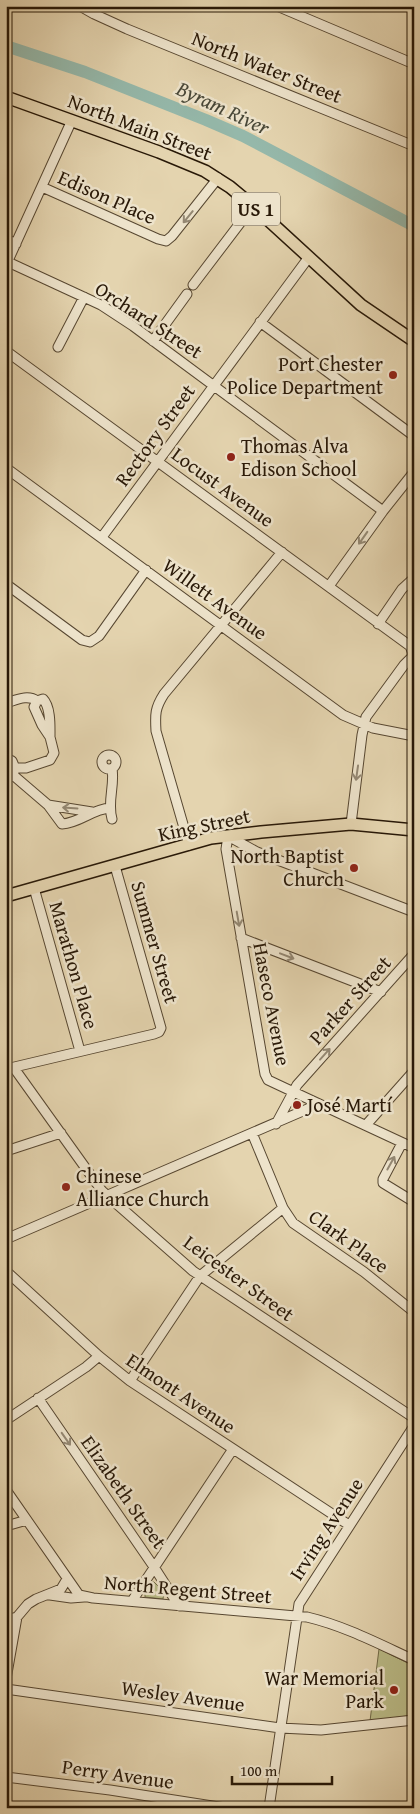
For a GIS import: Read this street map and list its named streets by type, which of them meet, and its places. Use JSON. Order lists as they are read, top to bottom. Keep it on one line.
{"streets":{"main road":["North Main Street","US 1","King Street"],"street":["North Water Street","Edison Place","Orchard Street","Rectory Street","Locust Avenue","Willett Avenue","Summer Street","Marathon Place","Parker Street","Haseco Avenue","Clark Place","Leicester Street","Elmont Avenue","Elizabeth Street","Irving Avenue","North Regent Street","Wesley Avenue","Perry Avenue"]},"crossings":[["North Main Street","Edison Place"],["North Main Street","Rectory Street"],["Orchard Street","Rectory Street"],["Rectory Street","Locust Avenue"],["Rectory Street","Willett Avenue"],["King Street","Summer Street"],["King Street","Marathon Place"],["King Street","Haseco Avenue"],["Summer Street","Marathon Place"],["Parker Street","Haseco Avenue"],["Elmont Avenue","Irving Avenue"],["Elizabeth Street","North Regent Street"],["Irving Avenue","North Regent Street"],["Irving Avenue","Wesley Avenue"]],"one_way":["Edison Place","Elizabeth Street"],"water":["Byram River"],"places":["Port Chester Police Department","Thomas Alva Edison School","North Baptist Church","José Martí","Chinese Alliance Church","War Memorial Park"],"scale_bar":"100 m"}
